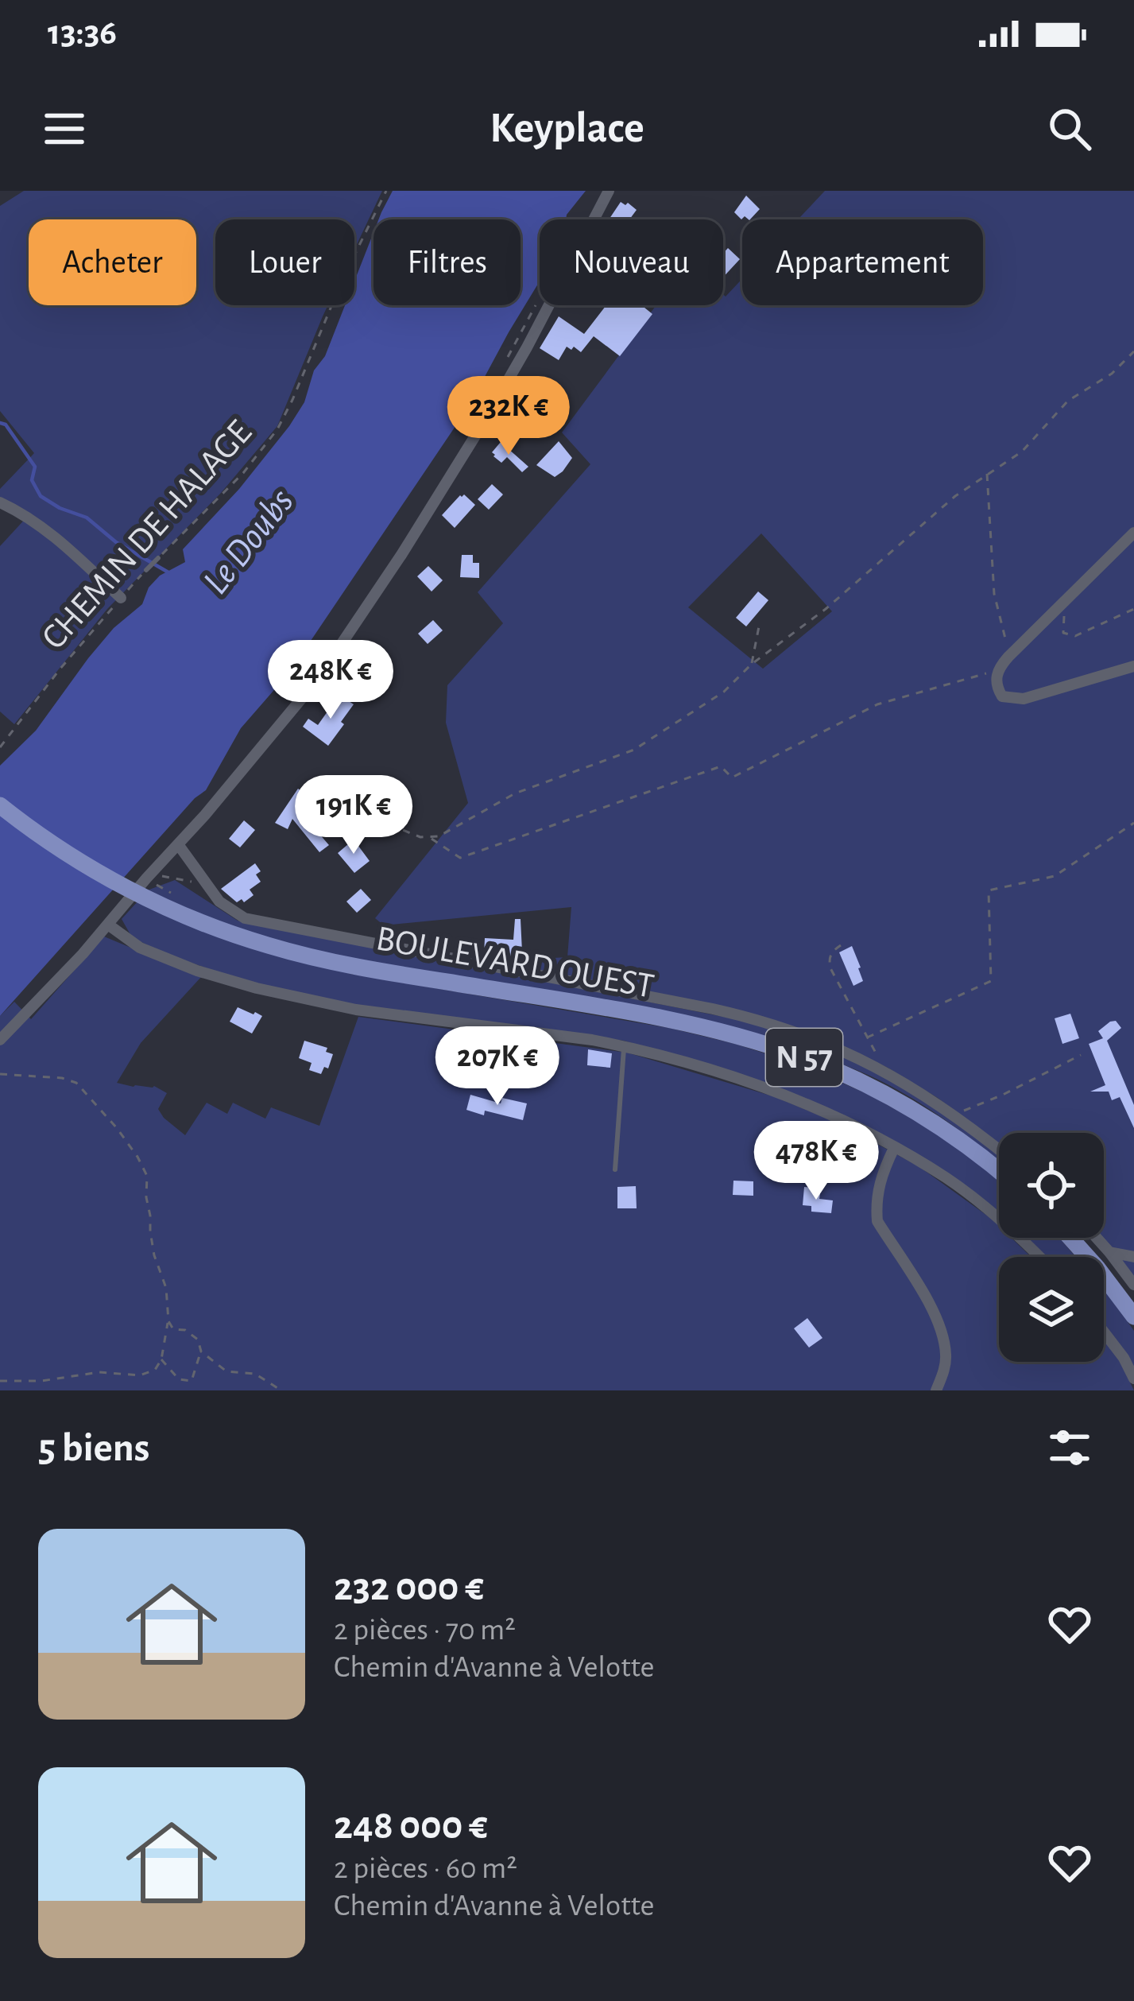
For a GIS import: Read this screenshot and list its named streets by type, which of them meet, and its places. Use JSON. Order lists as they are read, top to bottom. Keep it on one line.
{"streets":{"main road":["BOULEVARD OUEST","N 57"],"lane":["CHEMIN DE HALAGE"]},"water":["Le Doubs"],"page":{"status":"13:36","header":"Keyplace","chip":["Acheter","Louer","Filtres","Nouveau","Appartement"],"price":["232K €","248K €","191K €","207K €","478K €"],"heading":"5 biens","list":[{"name":"232 000 €","note":"2 pièces · 70 m² · Chemin d'Avanne à Velotte"},{"name":"248 000 €","note":"2 pièces · 60 m² · Chemin d'Avanne à Velotte"}]}}
